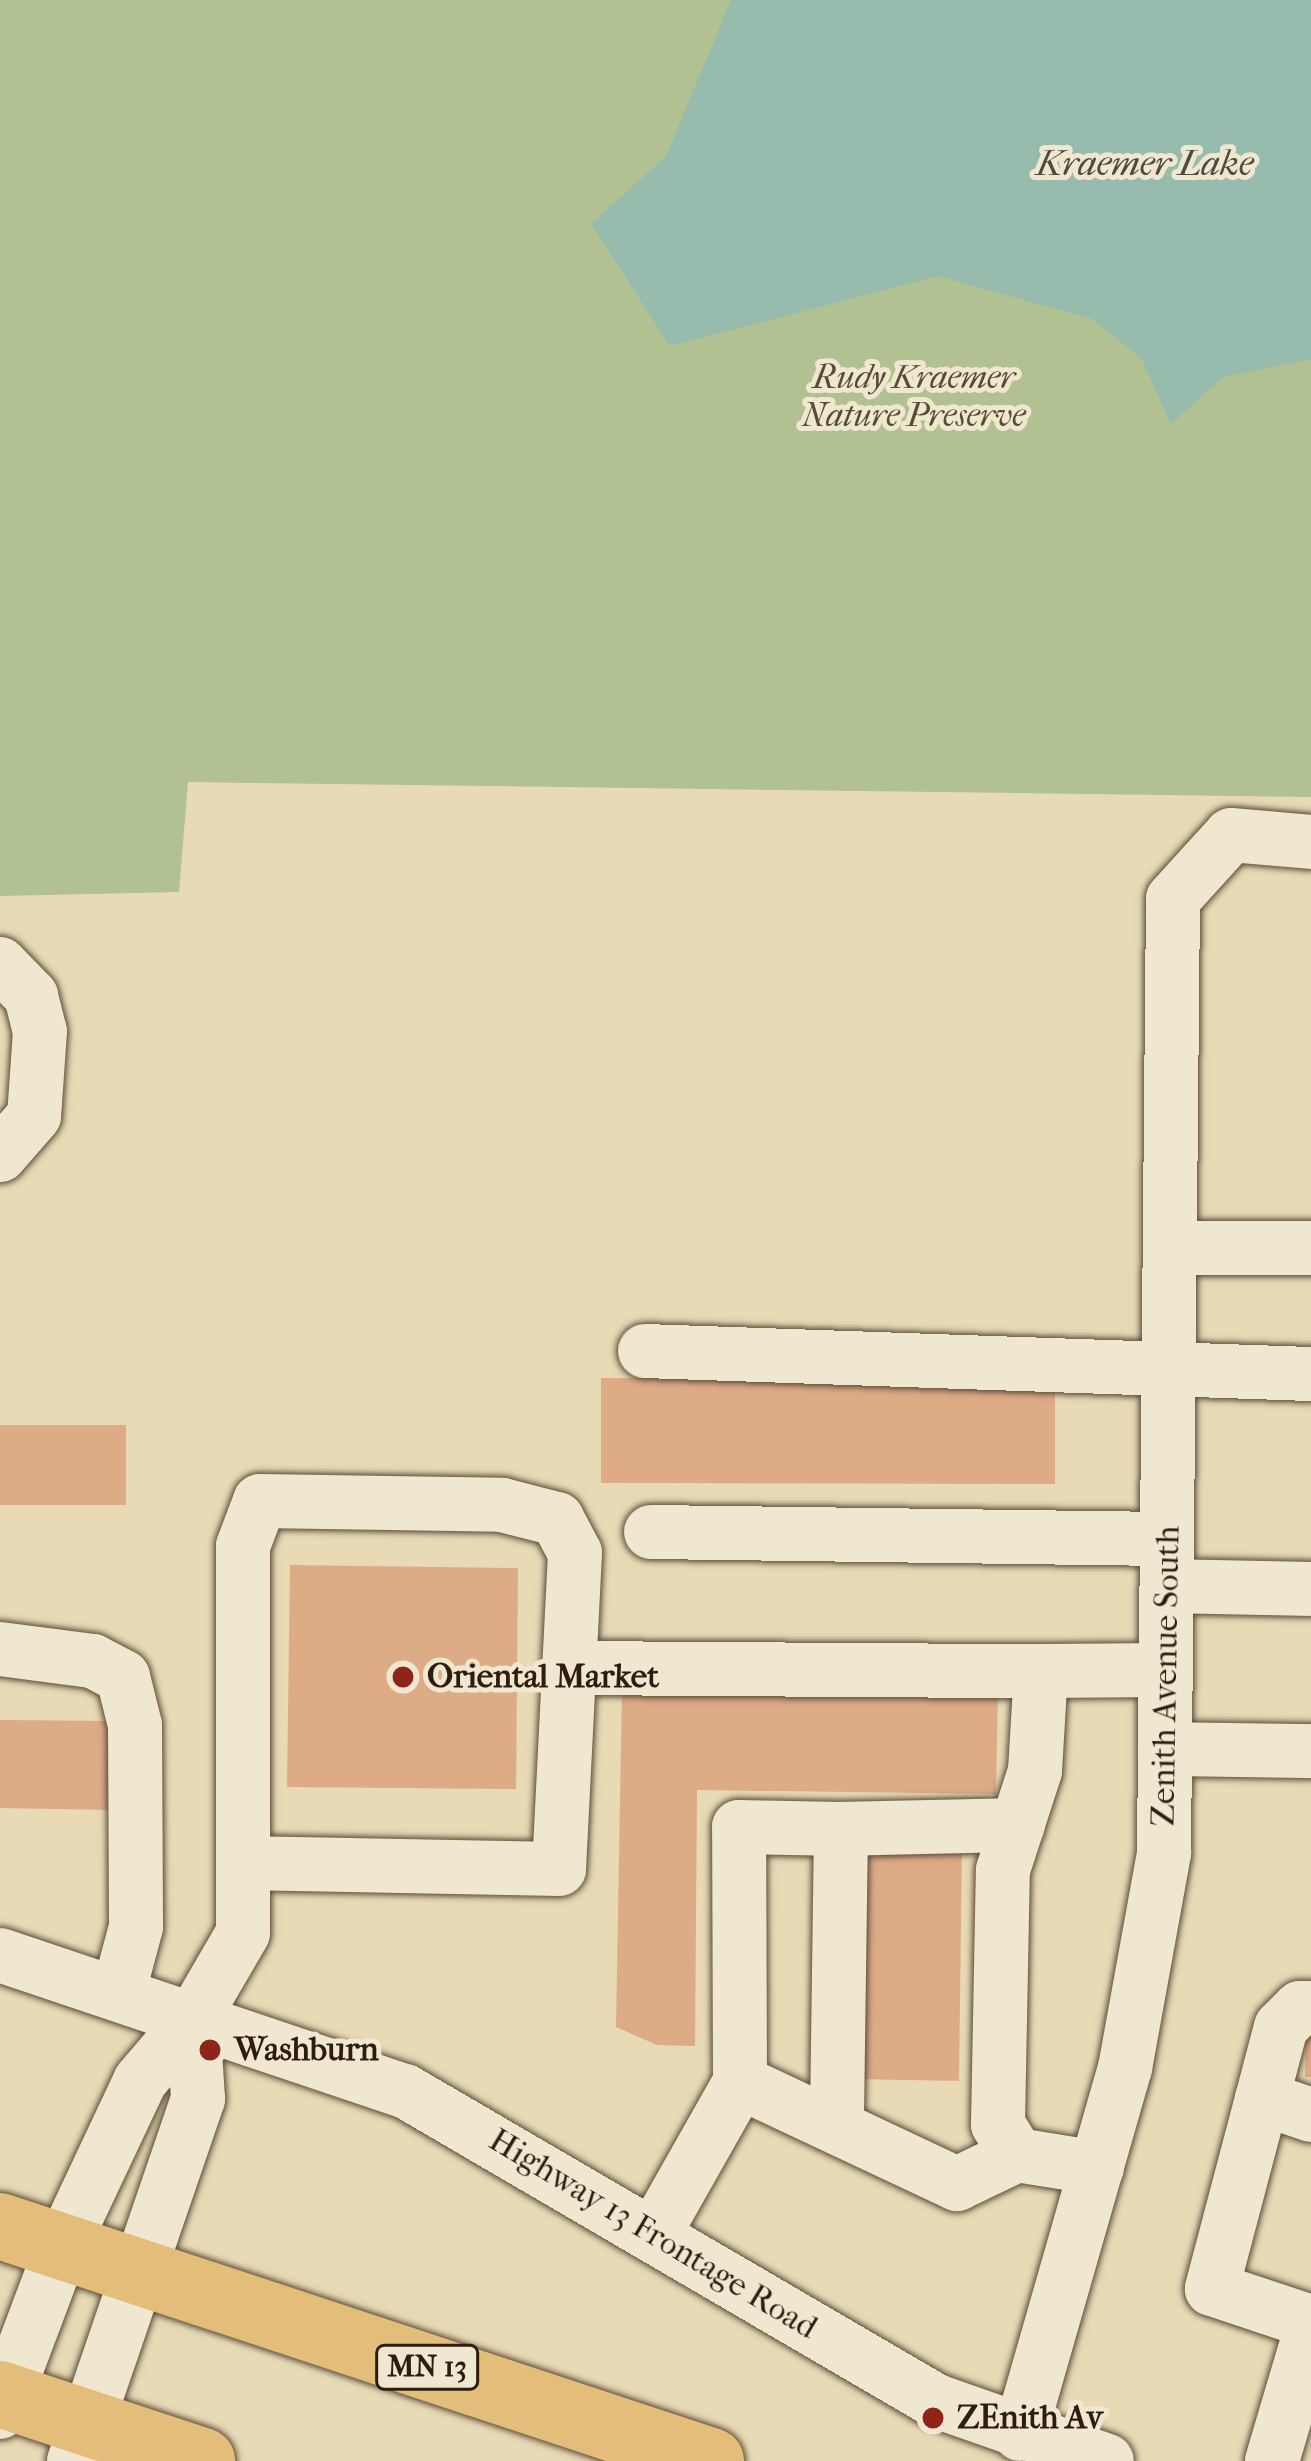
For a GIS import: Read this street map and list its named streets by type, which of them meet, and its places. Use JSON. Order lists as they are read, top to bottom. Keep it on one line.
{"streets":{"highway":["MN 13"],"street":["Zenith Avenue South","Highway 13 Frontage Road"]},"crossings":[["Zenith Avenue South","Highway 13 Frontage Road"]],"water":["Kraemer Lake"],"parks":["Rudy Kraemer Nature Preserve"],"places":["Oriental Market","Washburn","ZEnith Av"]}
